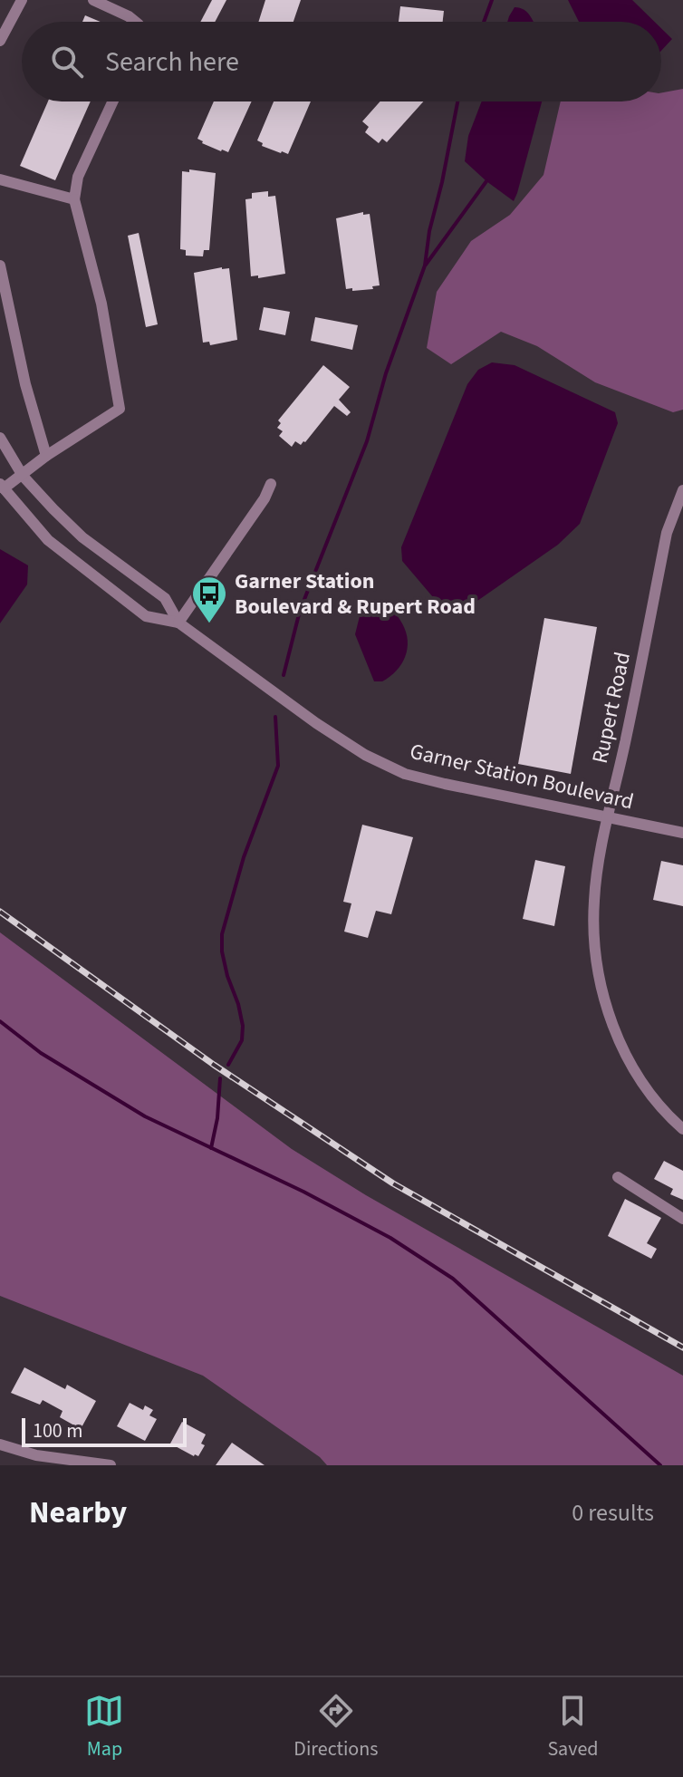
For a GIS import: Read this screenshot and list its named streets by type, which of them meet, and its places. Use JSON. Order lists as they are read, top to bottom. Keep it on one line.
{"streets":{"street":["Rupert Road","Garner Station Boulevard"]},"crossings":[["Rupert Road","Garner Station Boulevard"]],"places":{"bus stop":["Garner Station Boulevard & Rupert Road"]},"scale_bar":"100 m","page":{"search":"Search here","scale":"100 m","heading":["Nearby","0 results"],"nav":["Map","Directions","Saved"]}}
